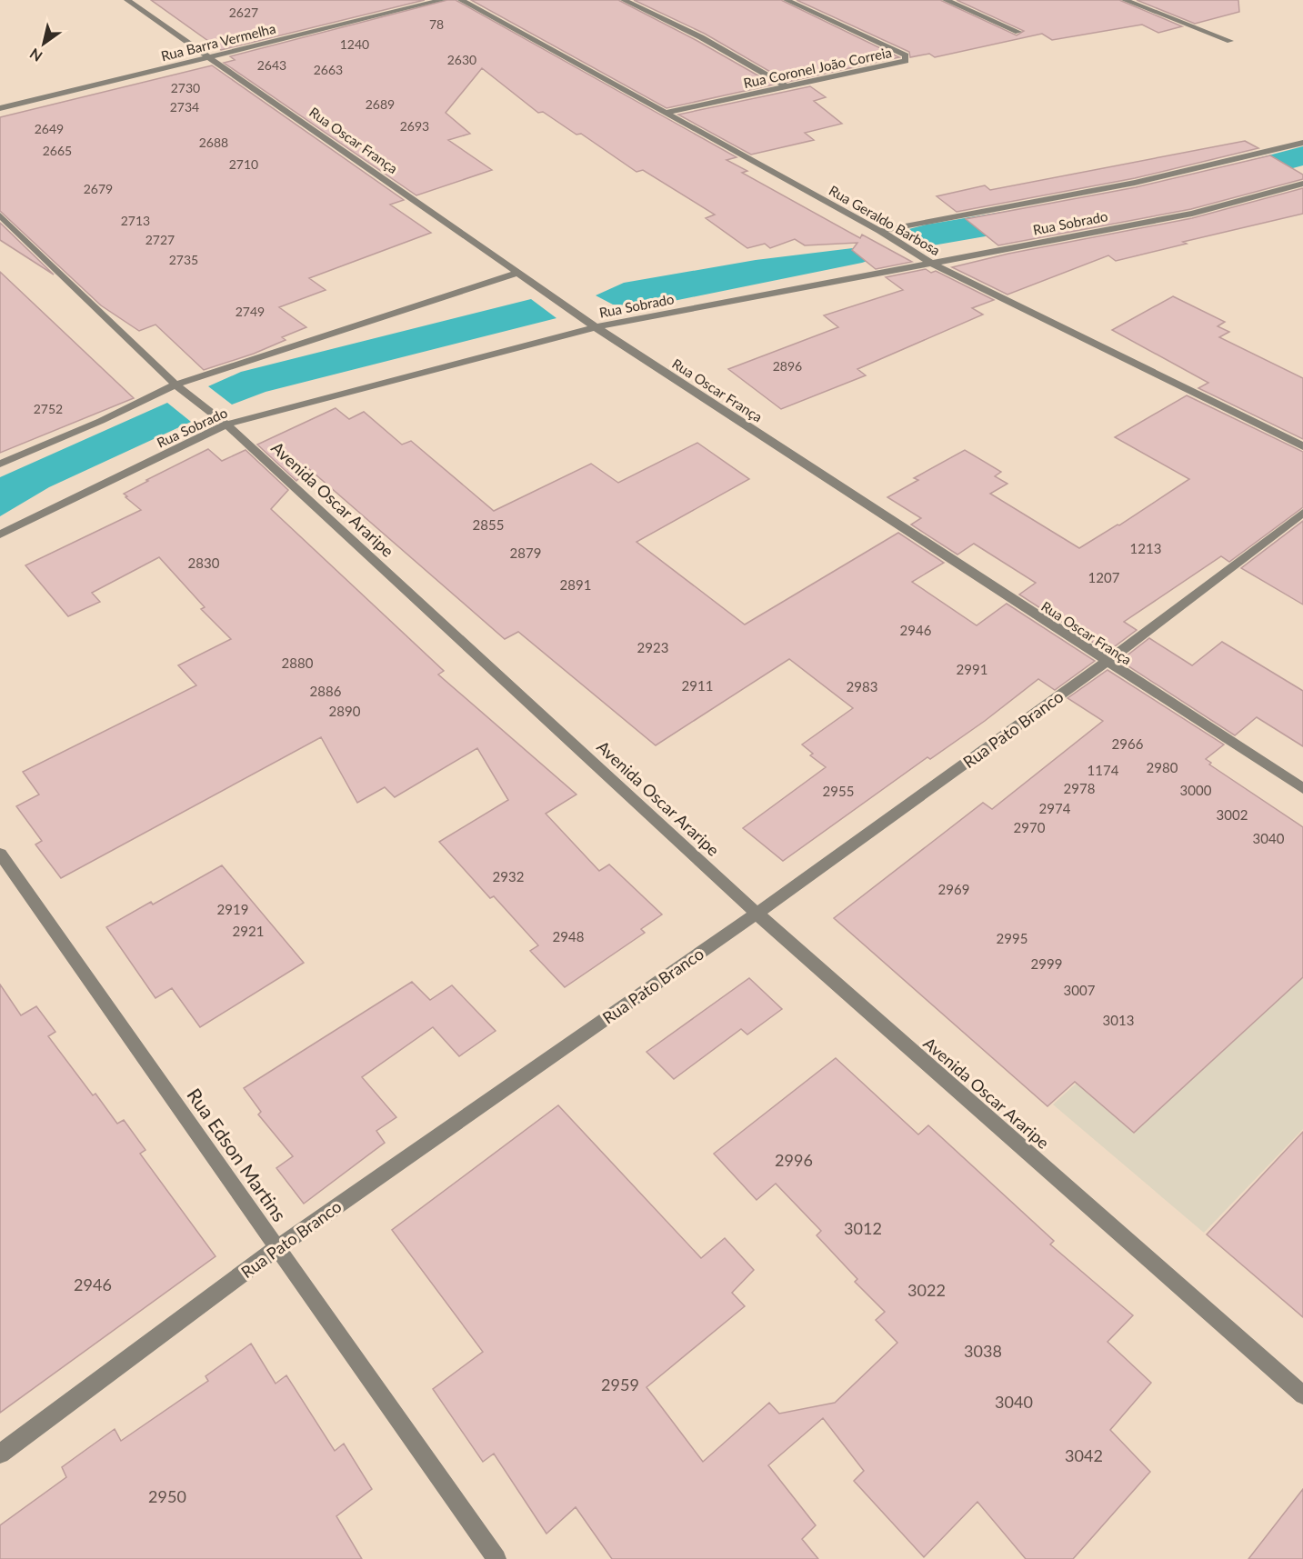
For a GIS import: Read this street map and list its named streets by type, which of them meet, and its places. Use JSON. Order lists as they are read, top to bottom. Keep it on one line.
{"streets":{"street":["Rua Barra Vermelha","Rua Coronel João Correia","Rua Oscar França","Rua Geraldo Barbosa","Rua Sobrado","Avenida Oscar Araripe","Rua Pato Branco","Rua Edson Martins"]},"crossings":[["Rua Barra Vermelha","Rua Oscar França"],["Rua Coronel João Correia","Rua Geraldo Barbosa"],["Rua Oscar França","Rua Sobrado"],["Rua Oscar França","Rua Pato Branco"],["Rua Geraldo Barbosa","Rua Sobrado"],["Rua Sobrado","Avenida Oscar Araripe"],["Avenida Oscar Araripe","Rua Pato Branco"],["Rua Pato Branco","Rua Edson Martins"]],"house_numbers":["2627","78","1240","2630","2643","2663","2730","2689","2734","2693","2649","2688","2665","2710","2679","2713","2727","2735","2749","2896","2752","2855","1213","2879","2830","1207","2891","2946","2923","2880","2991","2911","2983","2886","2890","2966","2980","1174","2978","3000","2955","2974","3002","2970","3040","2932","2969","2919","2921","2948","2995","2999","3007","3013","2996","3012","2946","3022","3038","2959","3040","3042","2950"],"north":"bottom left"}
